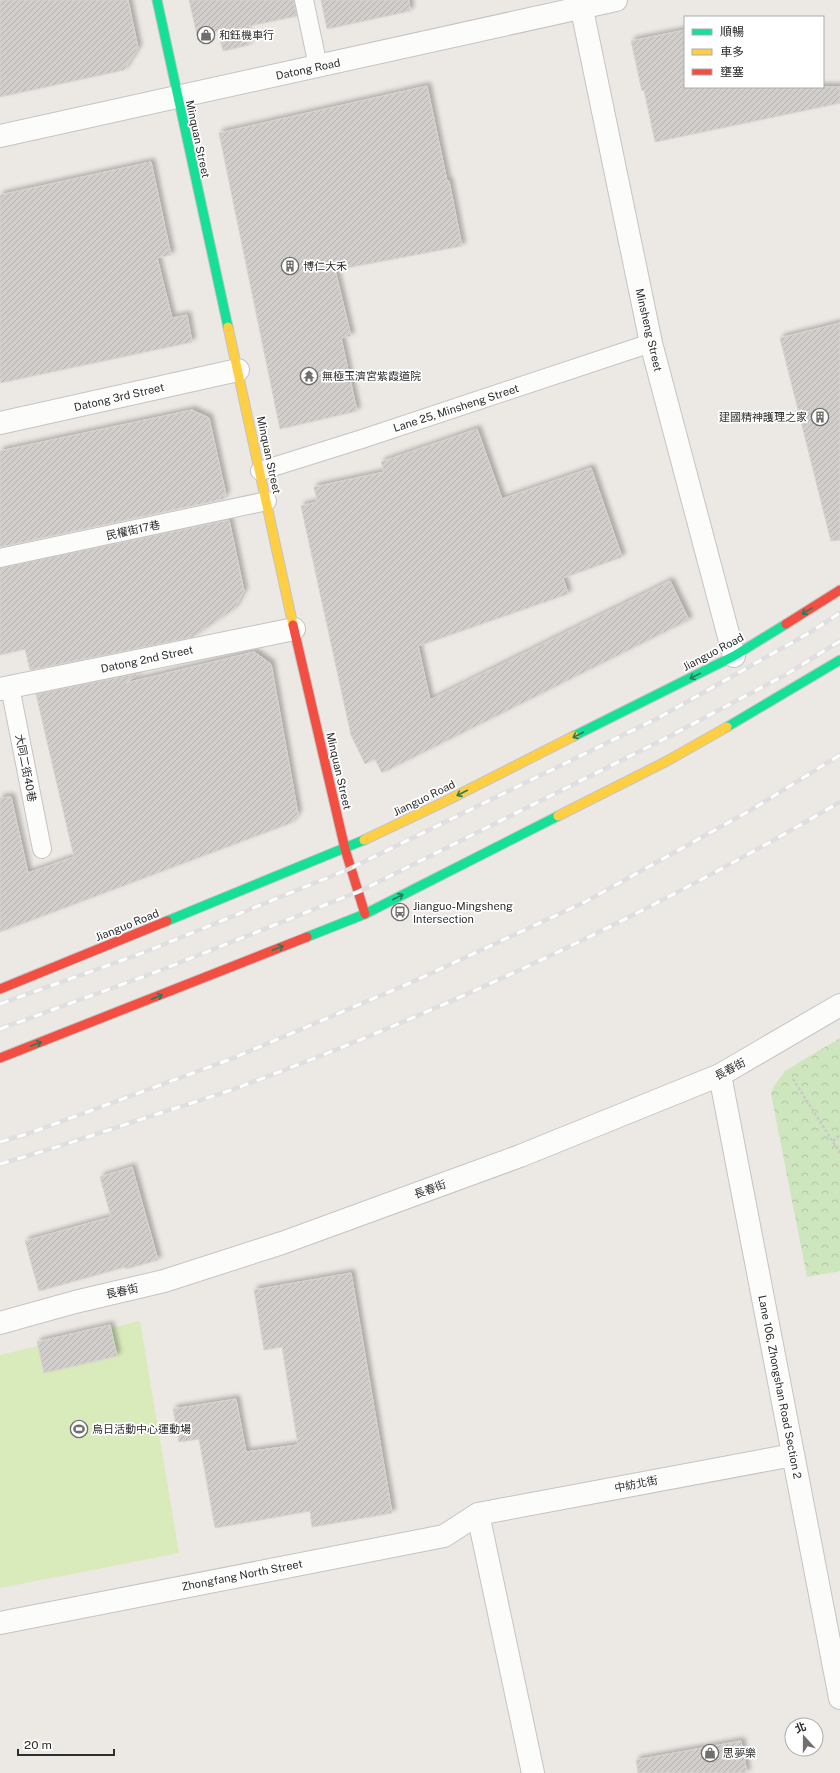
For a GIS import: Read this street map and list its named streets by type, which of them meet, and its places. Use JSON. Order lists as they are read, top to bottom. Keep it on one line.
{"streets":{"main road":["Minquan Street","Jianguo Road"],"street":["Datong Road","Minsheng Street","Datong 3rd Street","Datong 2nd Street","長春街","Lane 106, Zhongshan Road Section 2","中紡北街","Zhongfang North Street"],"lane":["Lane 25, Minsheng Street","民權街17巷","大同二街40巷"]},"crossings":[["Datong Road","Minquan Street"],["Datong Road","Minsheng Street"],["Minquan Street","Datong 3rd Street"],["Minquan Street","Lane 25, Minsheng Street"],["Minquan Street","民權街17巷"],["Minquan Street","Jianguo Road"],["Minquan Street","Datong 2nd Street"],["Minsheng Street","Lane 25, Minsheng Street"],["Minsheng Street","Jianguo Road"],["Datong 2nd Street","大同二街40巷"],["長春街","Lane 106, Zhongshan Road Section 2"],["Lane 106, Zhongshan Road Section 2","中紡北街"],["中紡北街","Zhongfang North Street"]],"places":{"shop":["和鈺機車行","思夢樂"],"building":["博仁大禾","建國精神護理之家"],"temple":["無極玉濟宮紫霞道院"],"bus stop":["Jianguo-Mingsheng Intersection"],"sports":["烏日活動中心運動場"]},"legend":["順暢","車多","壅塞"],"scale_bar":"20 m","north":"top"}
